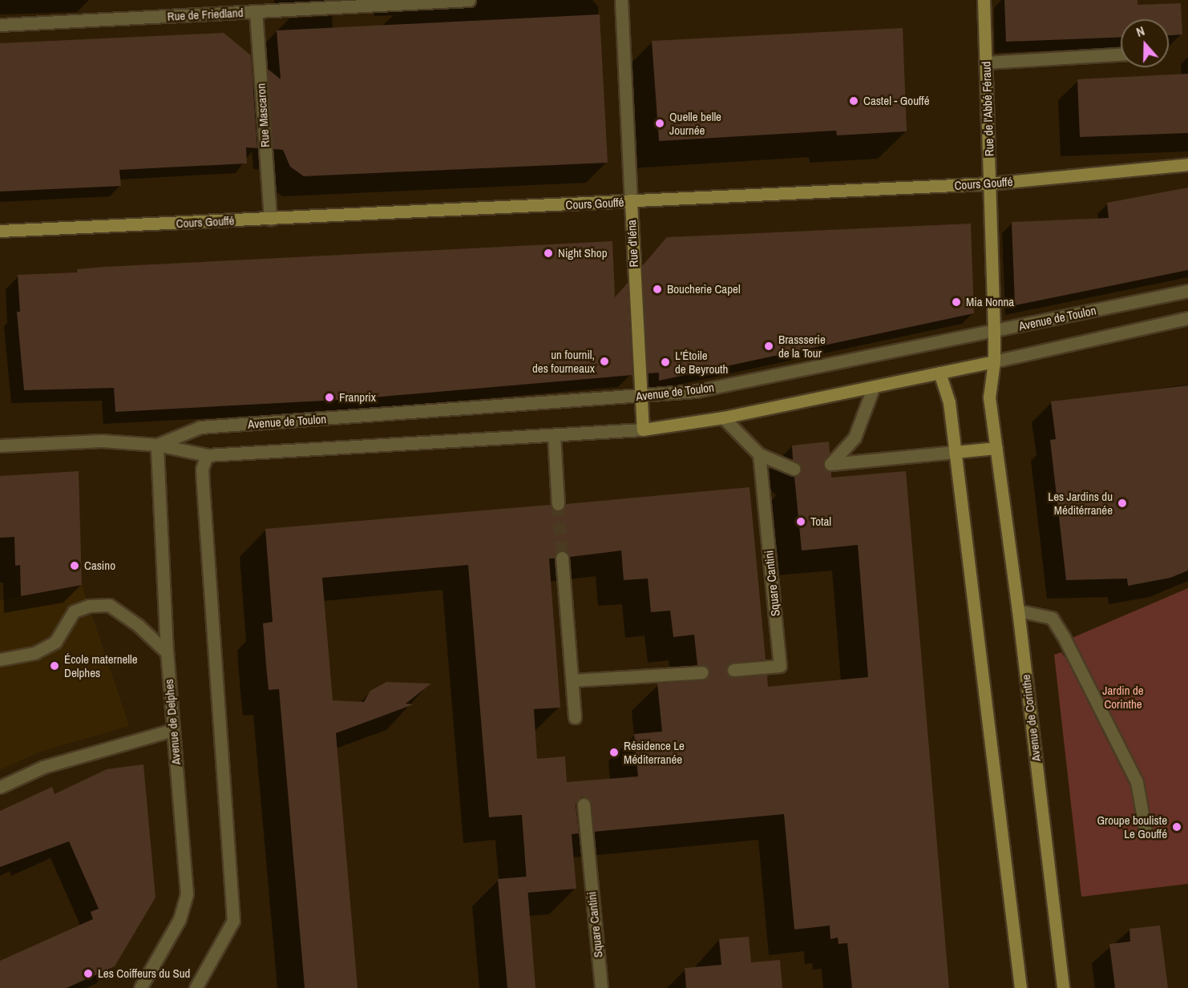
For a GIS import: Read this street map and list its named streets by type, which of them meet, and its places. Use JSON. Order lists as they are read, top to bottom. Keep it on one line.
{"streets":{"main road":["Rue de l'Abbé Féraud","Cours Gouffé","Rue d'Iéna","Avenue de Toulon","Avenue de Corinthe"],"street":["Rue de Friedland","Rue Mascaron","Square Cantini","Avenue de Delphes"]},"crossings":[["Rue de Friedland","Rue Mascaron"],["Rue de l'Abbé Féraud","Cours Gouffé"],["Rue de l'Abbé Féraud","Avenue de Toulon"],["Rue de l'Abbé Féraud","Avenue de Corinthe"],["Rue Mascaron","Cours Gouffé"],["Cours Gouffé","Rue d'Iéna"],["Rue d'Iéna","Avenue de Toulon"],["Avenue de Toulon","Avenue de Corinthe"],["Avenue de Toulon","Avenue de Delphes"]],"parks":["Jardin de Corinthe"],"places":["Castel - Gouffé","Quelle belle Journée","Night Shop","Boucherie Capel","Mia Nonna","Brassserie de la Tour","un fournil, des fourneaux","L'Étoile de Beyrouth","Franprix","Les Jardins du Méditérranée","Total","Casino","École maternelle Delphes","Résidence Le Méditerranée","Groupe bouliste Le Gouffé","Les Coiffeurs du Sud"],"north":"top"}
